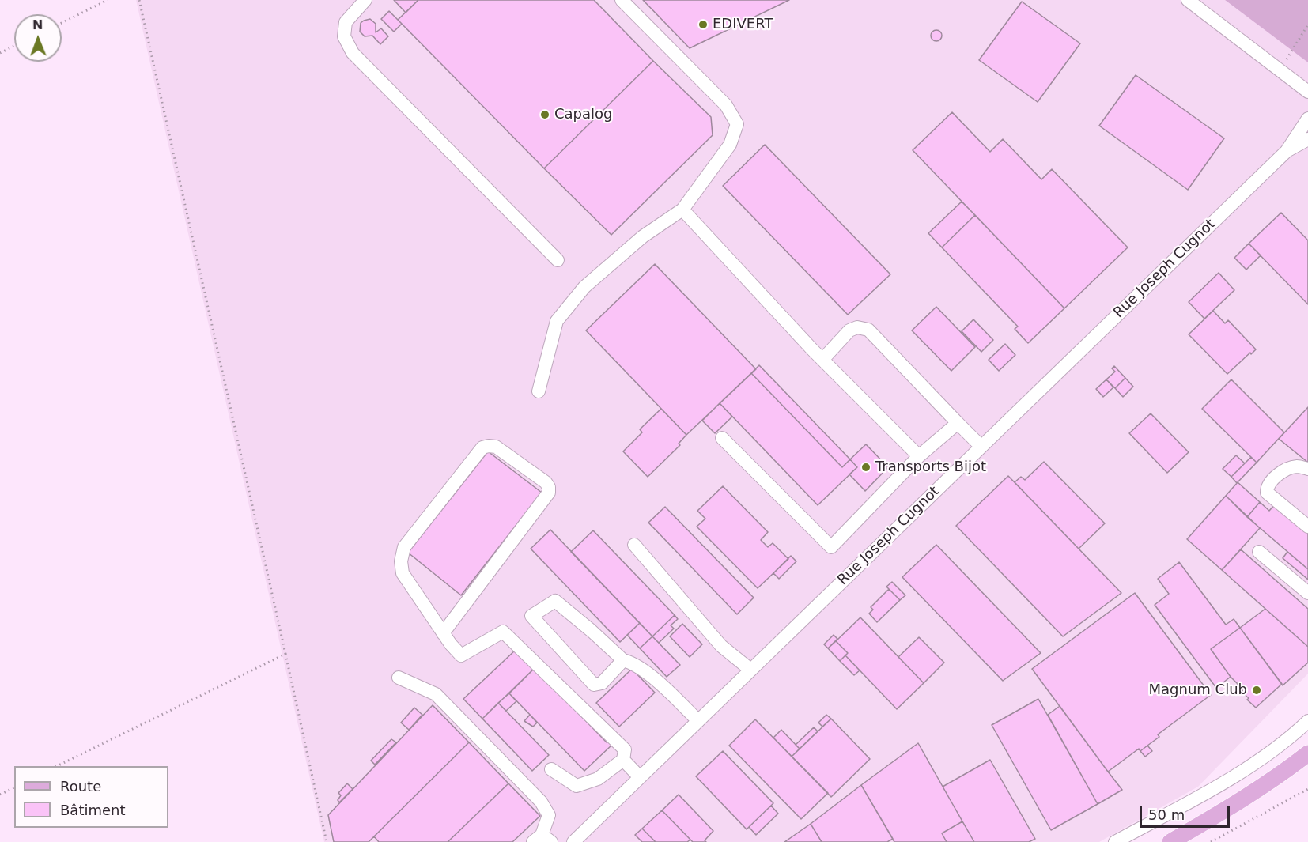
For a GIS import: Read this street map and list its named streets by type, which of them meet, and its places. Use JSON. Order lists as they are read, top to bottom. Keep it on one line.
{"streets":{"street":["Rue Joseph Cugnot"]},"places":["EDIVERT","Capalog","Transports Bijot","Magnum Club"],"legend":["Route","Bâtiment"],"scale_bar":"50 m","north":"top"}
